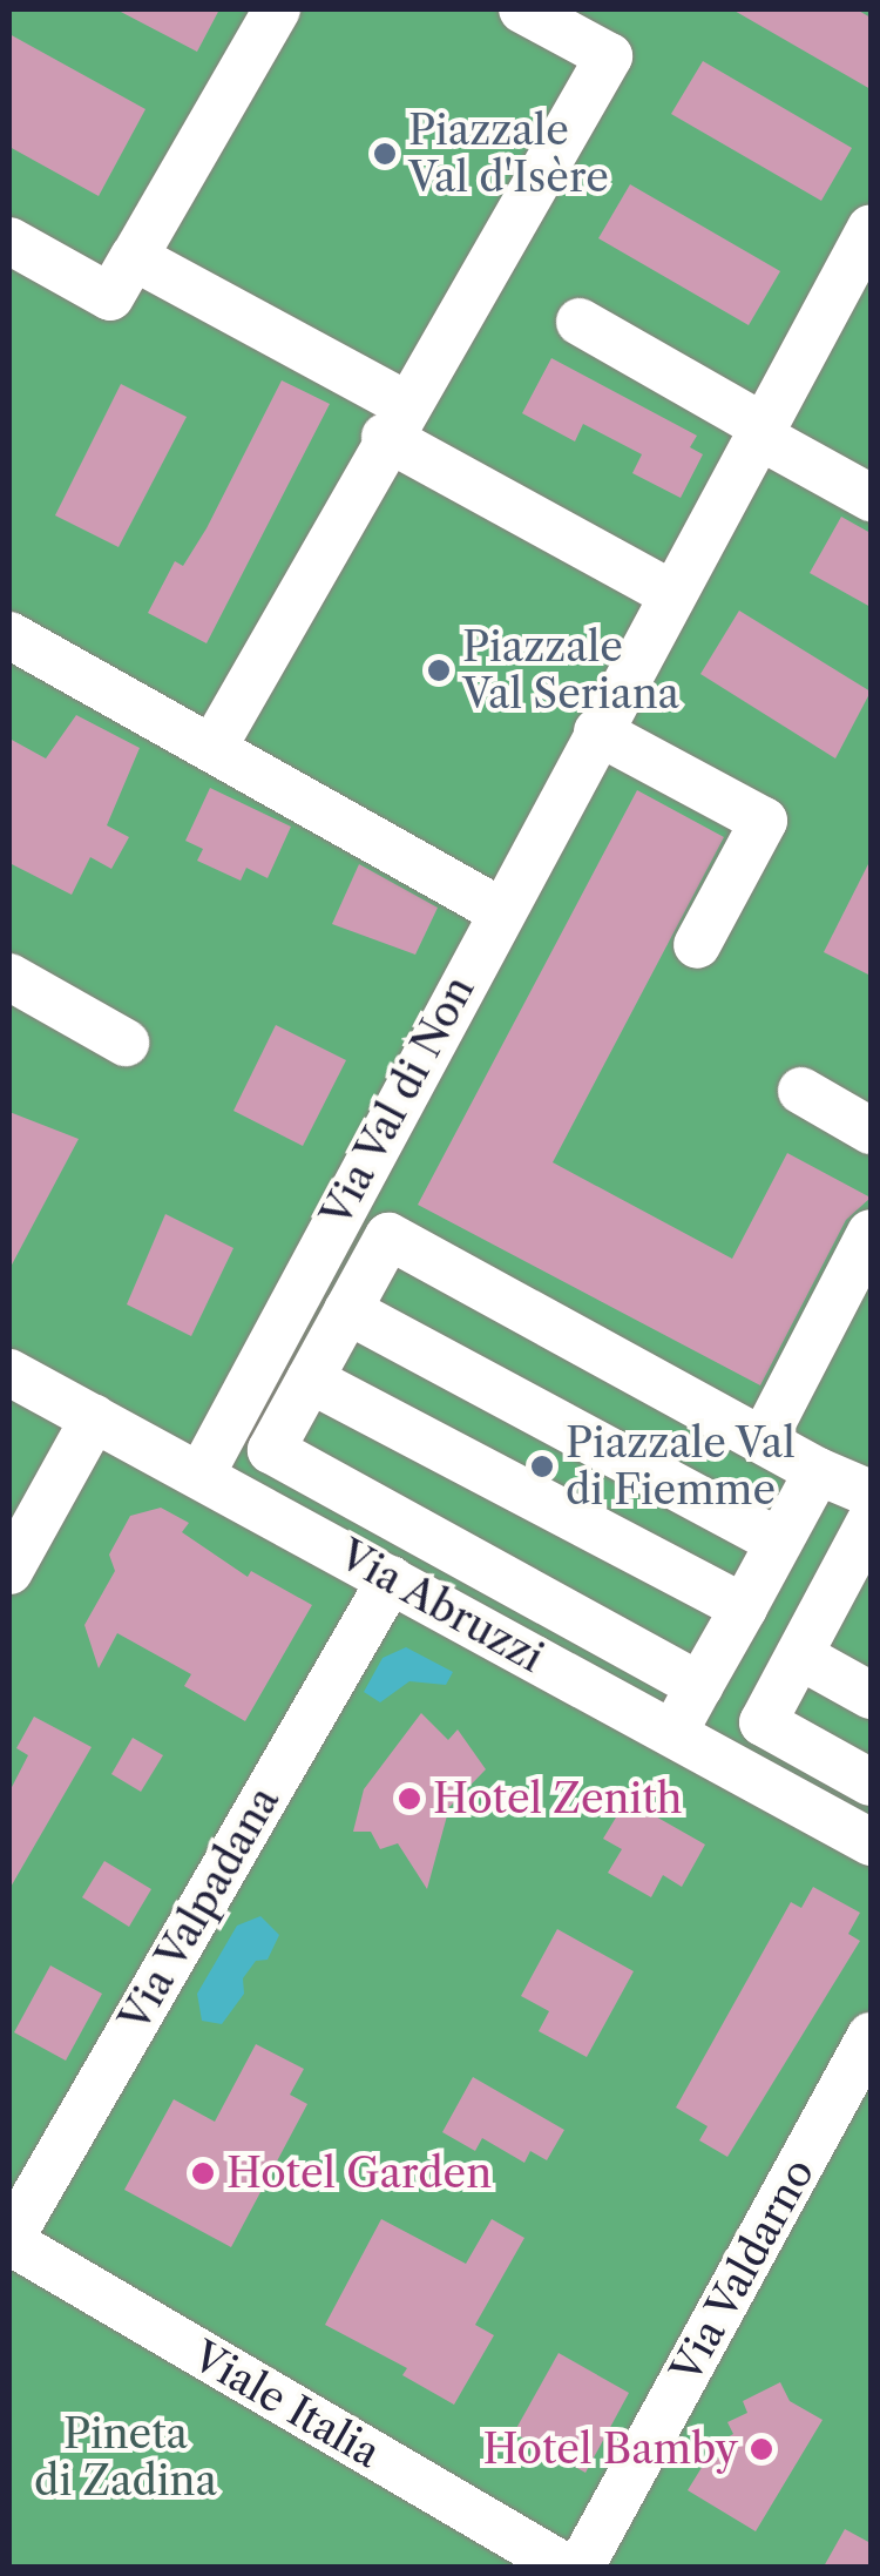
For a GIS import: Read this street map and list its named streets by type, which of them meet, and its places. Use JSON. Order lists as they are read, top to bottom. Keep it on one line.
{"streets":{"street":["Via Val di Non","Via Abruzzi","Via Valpadana","Via Valdarno","Viale Italia"]},"crossings":[["Via Val di Non","Via Abruzzi"],["Via Abruzzi","Via Valpadana"],["Via Valpadana","Viale Italia"]],"parks":["Pineta di Zadina"],"places":["Piazzale Val d'Isère","Piazzale Val Seriana","Piazzale Val di Fiemme","Hotel Zenith","Hotel Garden","Hotel Bamby"]}
